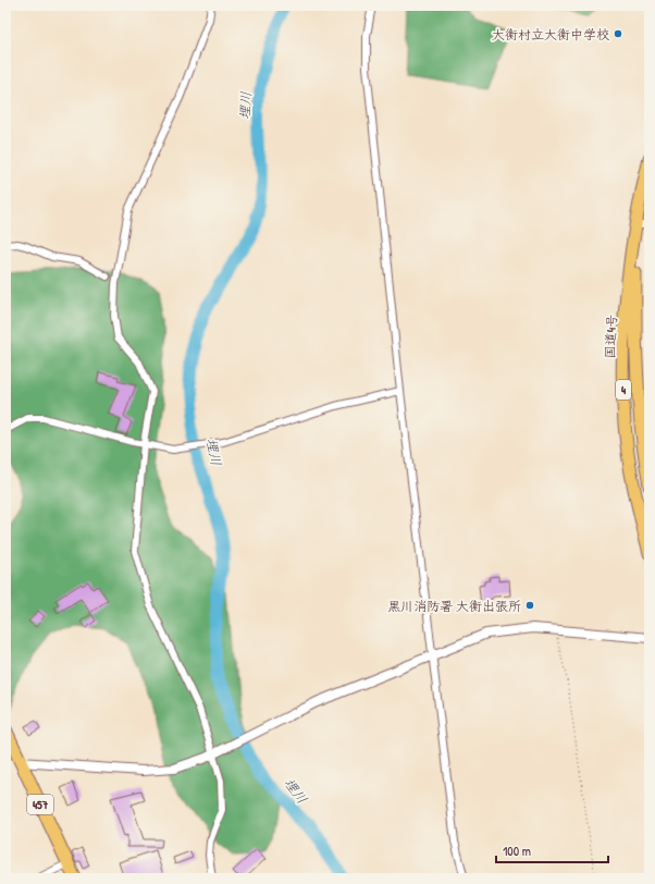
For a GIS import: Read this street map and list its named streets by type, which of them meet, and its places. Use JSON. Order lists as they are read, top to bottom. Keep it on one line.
{"streets":{"highway":["国道4号","4","457"]},"water":["埋川"],"places":["大衡村立大衡中学校","黒川消防署 大衡出張所"],"scale_bar":"100 m"}
